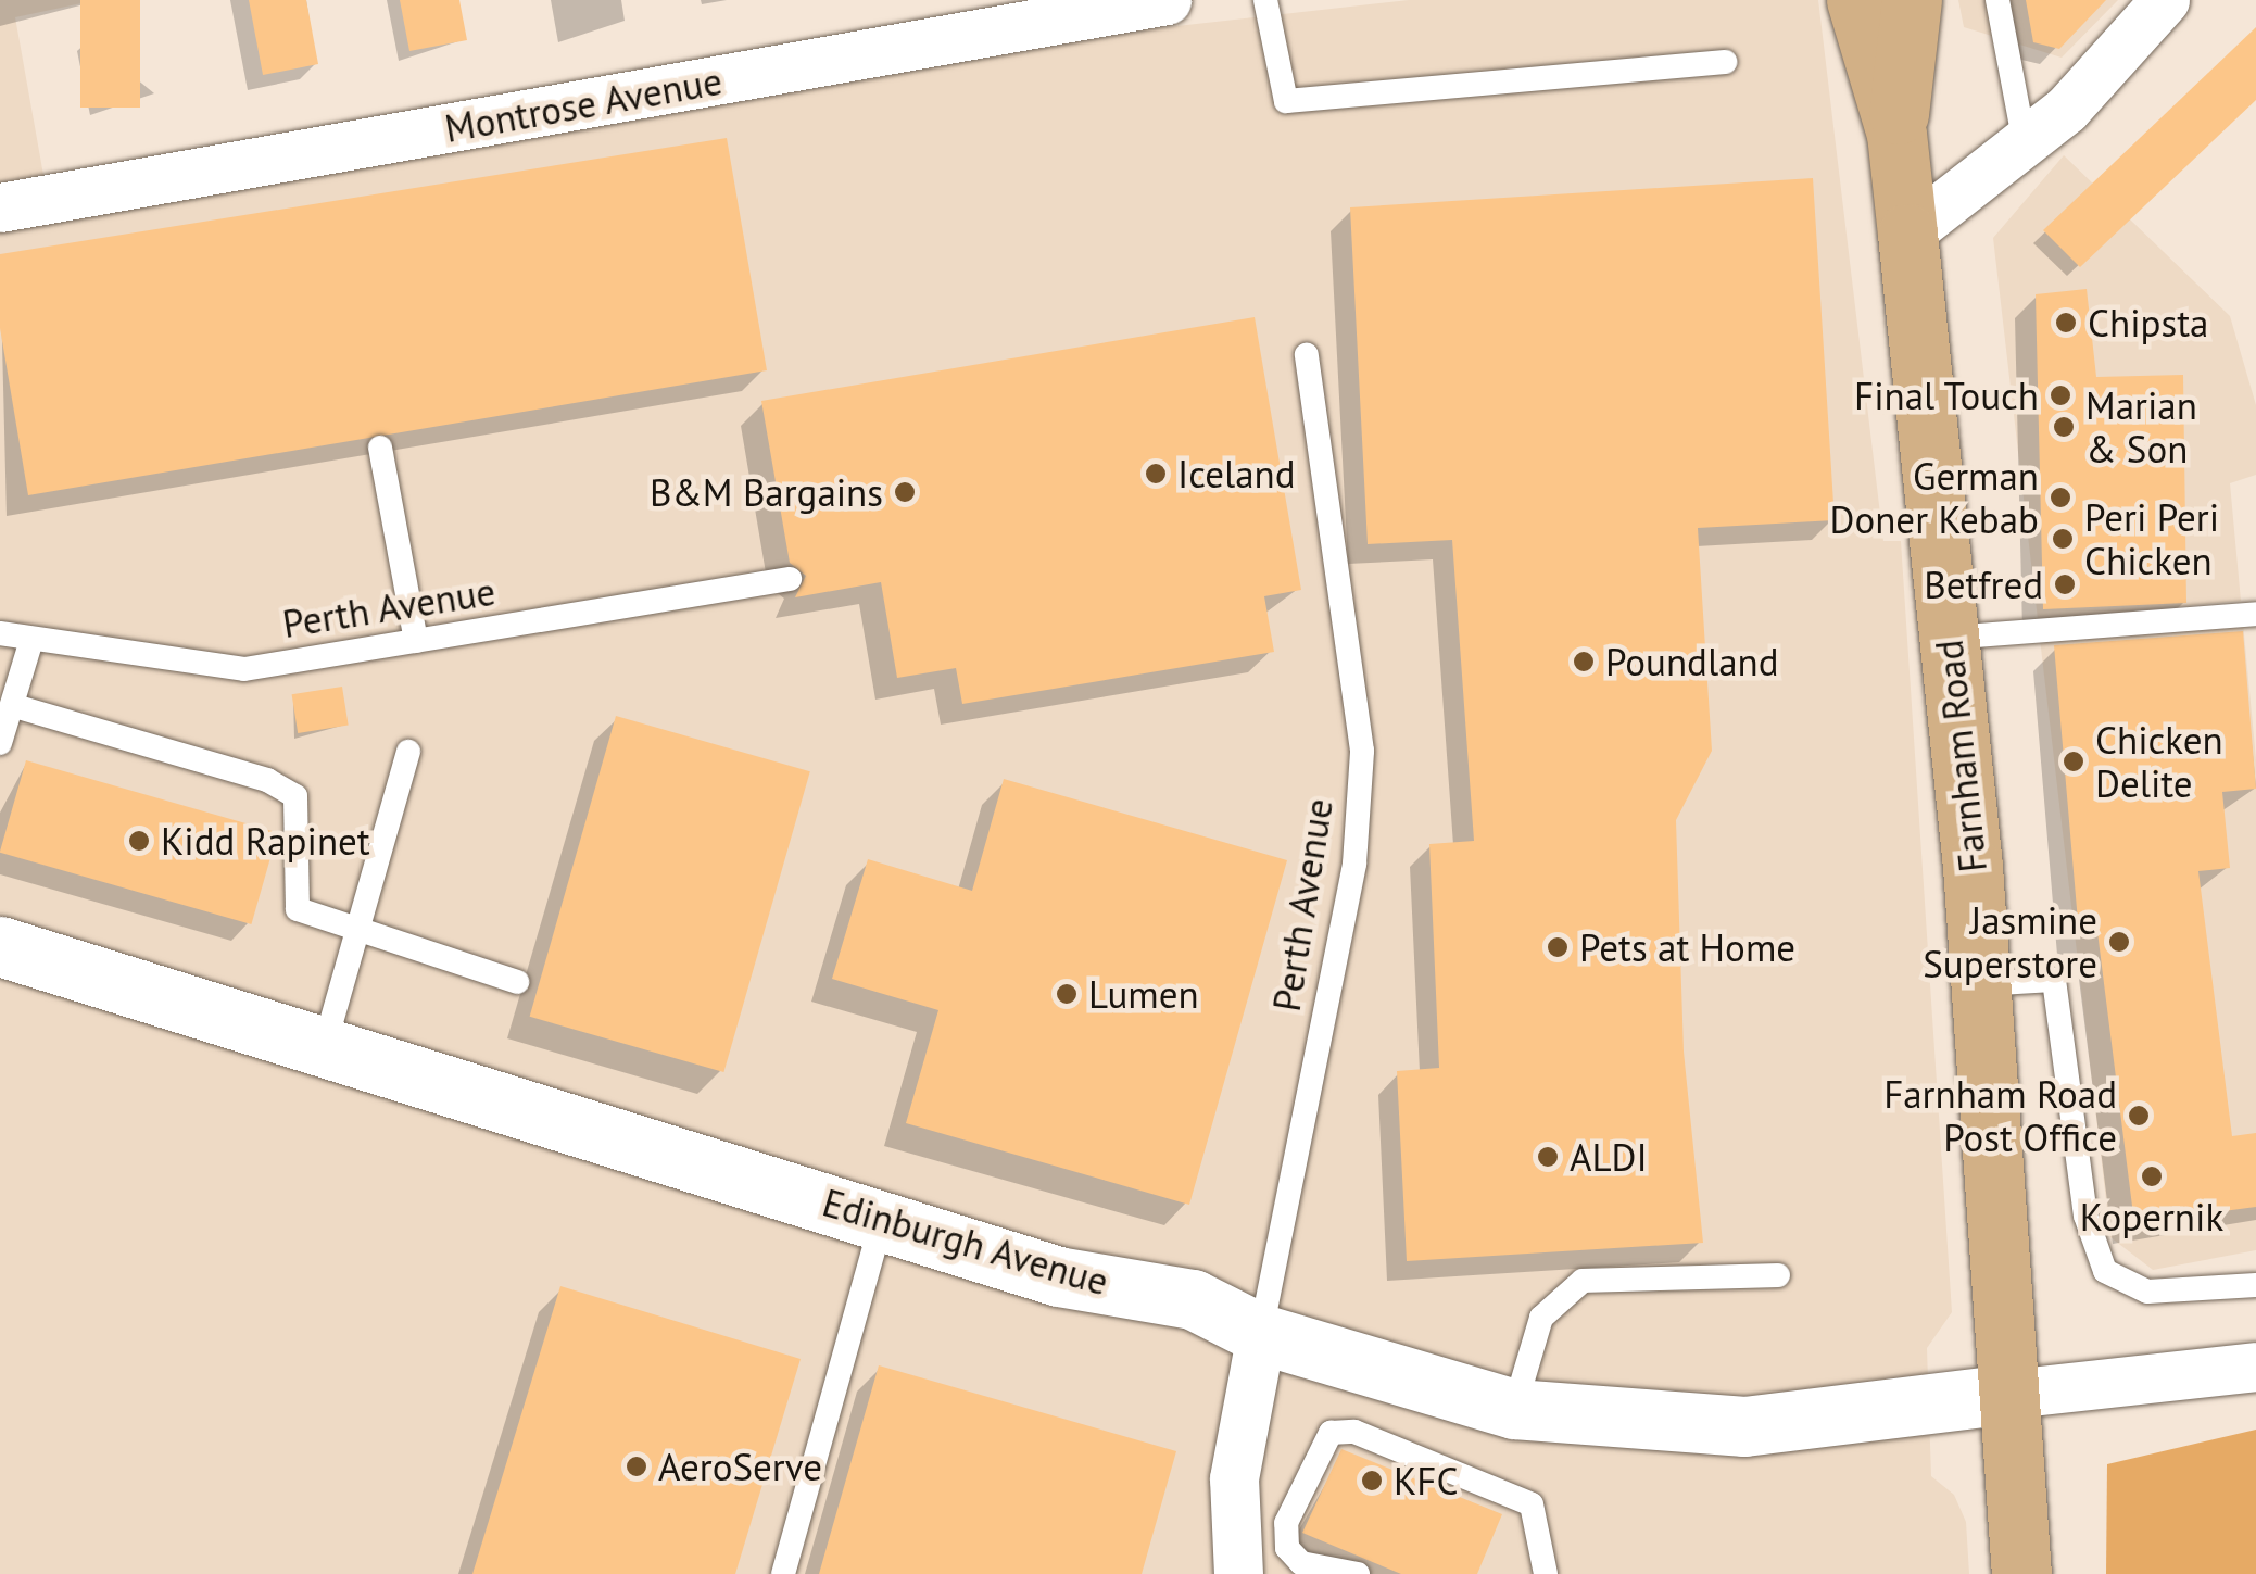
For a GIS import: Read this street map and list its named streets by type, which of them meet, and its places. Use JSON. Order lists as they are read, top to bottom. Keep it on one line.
{"streets":{"main road":["Farnham Road"],"street":["Montrose Avenue","Edinburgh Avenue"],"lane":["Perth Avenue"]},"crossings":[["Perth Avenue","Edinburgh Avenue"],["Farnham Road","Edinburgh Avenue"]],"places":["Chipsta","Final Touch","Marian & Son","Iceland","B&M Bargains","German Doner Kebab","Peri Peri Chicken","Betfred","Poundland","Chicken Delite","Kidd Rapinet","Jasmine Superstore","Pets at Home","Lumen","Farnham Road Post Office","ALDI","Kopernik","AeroServe","KFC"]}
